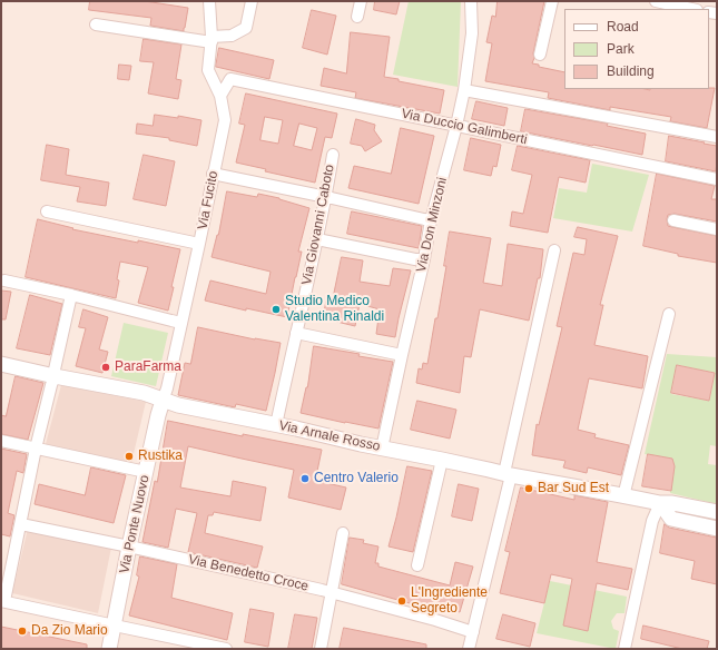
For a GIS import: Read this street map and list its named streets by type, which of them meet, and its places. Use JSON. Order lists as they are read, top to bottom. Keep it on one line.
{"streets":{"street":["Via Duccio Galimberti","Via Fucito","Via Giovanni Caboto","Via Don Minzoni","Via Arnale Rosso","Via Ponte Nuovo","Via Benedetto Croce"]},"crossings":[["Via Duccio Galimberti","Via Fucito"],["Via Duccio Galimberti","Via Don Minzoni"],["Via Fucito","Via Arnale Rosso"],["Via Fucito","Via Ponte Nuovo"],["Via Giovanni Caboto","Via Arnale Rosso"],["Via Don Minzoni","Via Arnale Rosso"],["Via Arnale Rosso","Via Ponte Nuovo"],["Via Ponte Nuovo","Via Benedetto Croce"]],"places":["Studio Medico Valentina Rinaldi","ParaFarma","Rustika","Centro Valerio","Bar Sud Est","L'Ingrediente Segreto","Da Zio Mario"],"legend":["Road","Park","Building"]}
